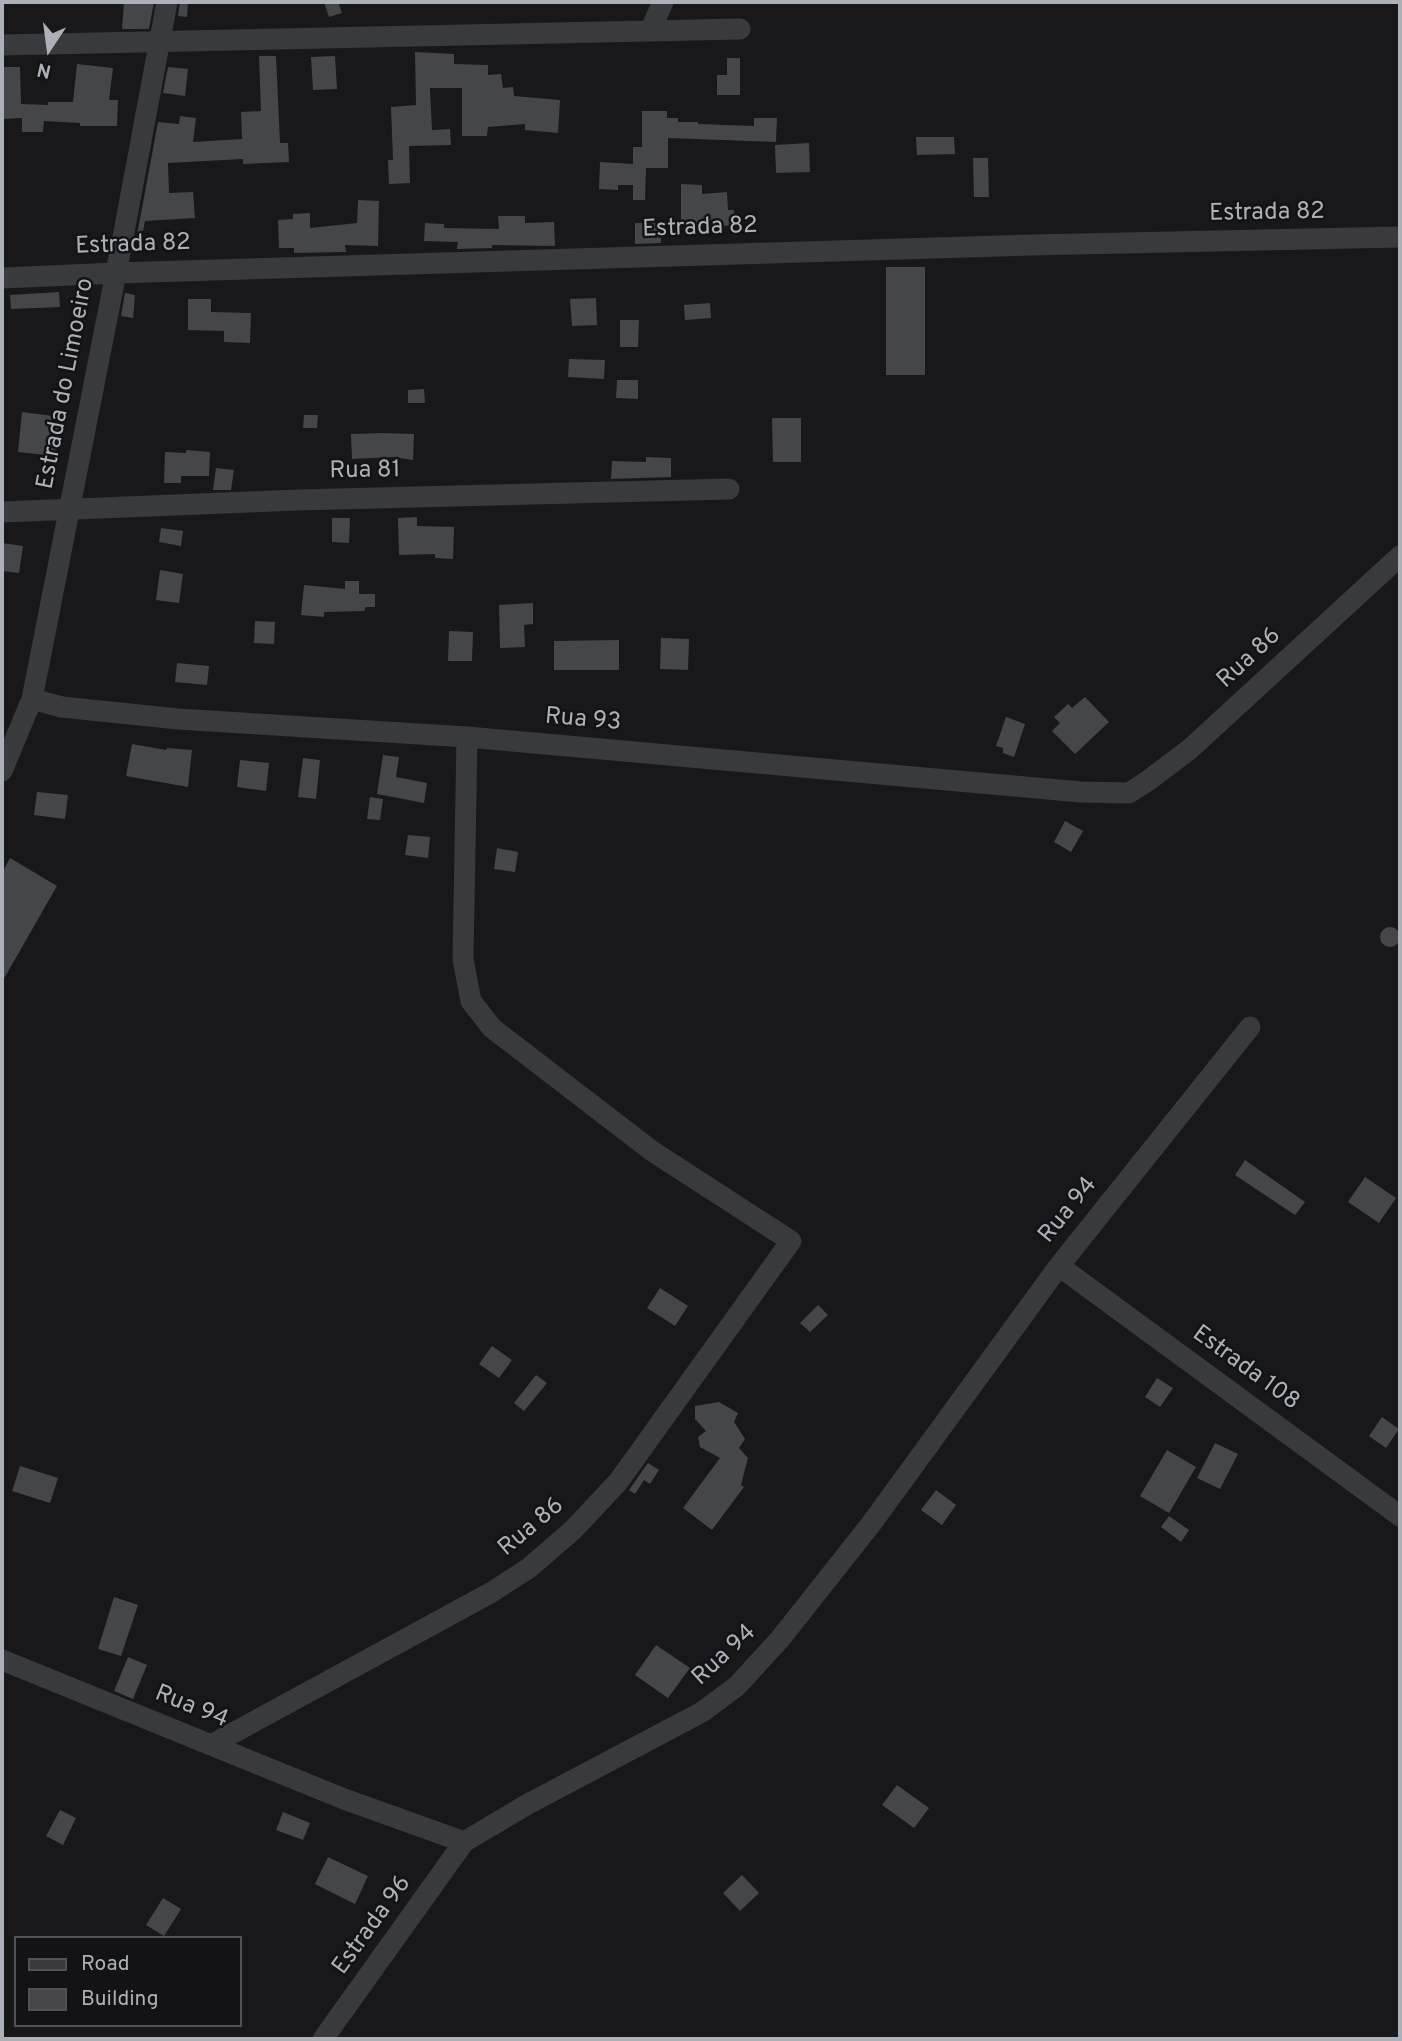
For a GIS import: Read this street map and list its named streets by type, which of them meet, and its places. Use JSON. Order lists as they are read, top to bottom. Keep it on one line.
{"streets":{"street":["Estrada 82","Estrada do Limoeiro","Rua 81","Rua 86","Rua 93","Rua 94","Estrada 108","Estrada 96"]},"crossings":[["Estrada 82","Estrada do Limoeiro"],["Estrada do Limoeiro","Rua 81"],["Estrada do Limoeiro","Rua 93"],["Rua 86","Rua 93"],["Rua 86","Rua 94"],["Rua 94","Estrada 108"],["Rua 94","Estrada 96"]],"legend":["Road","Building"],"north":"bottom"}
